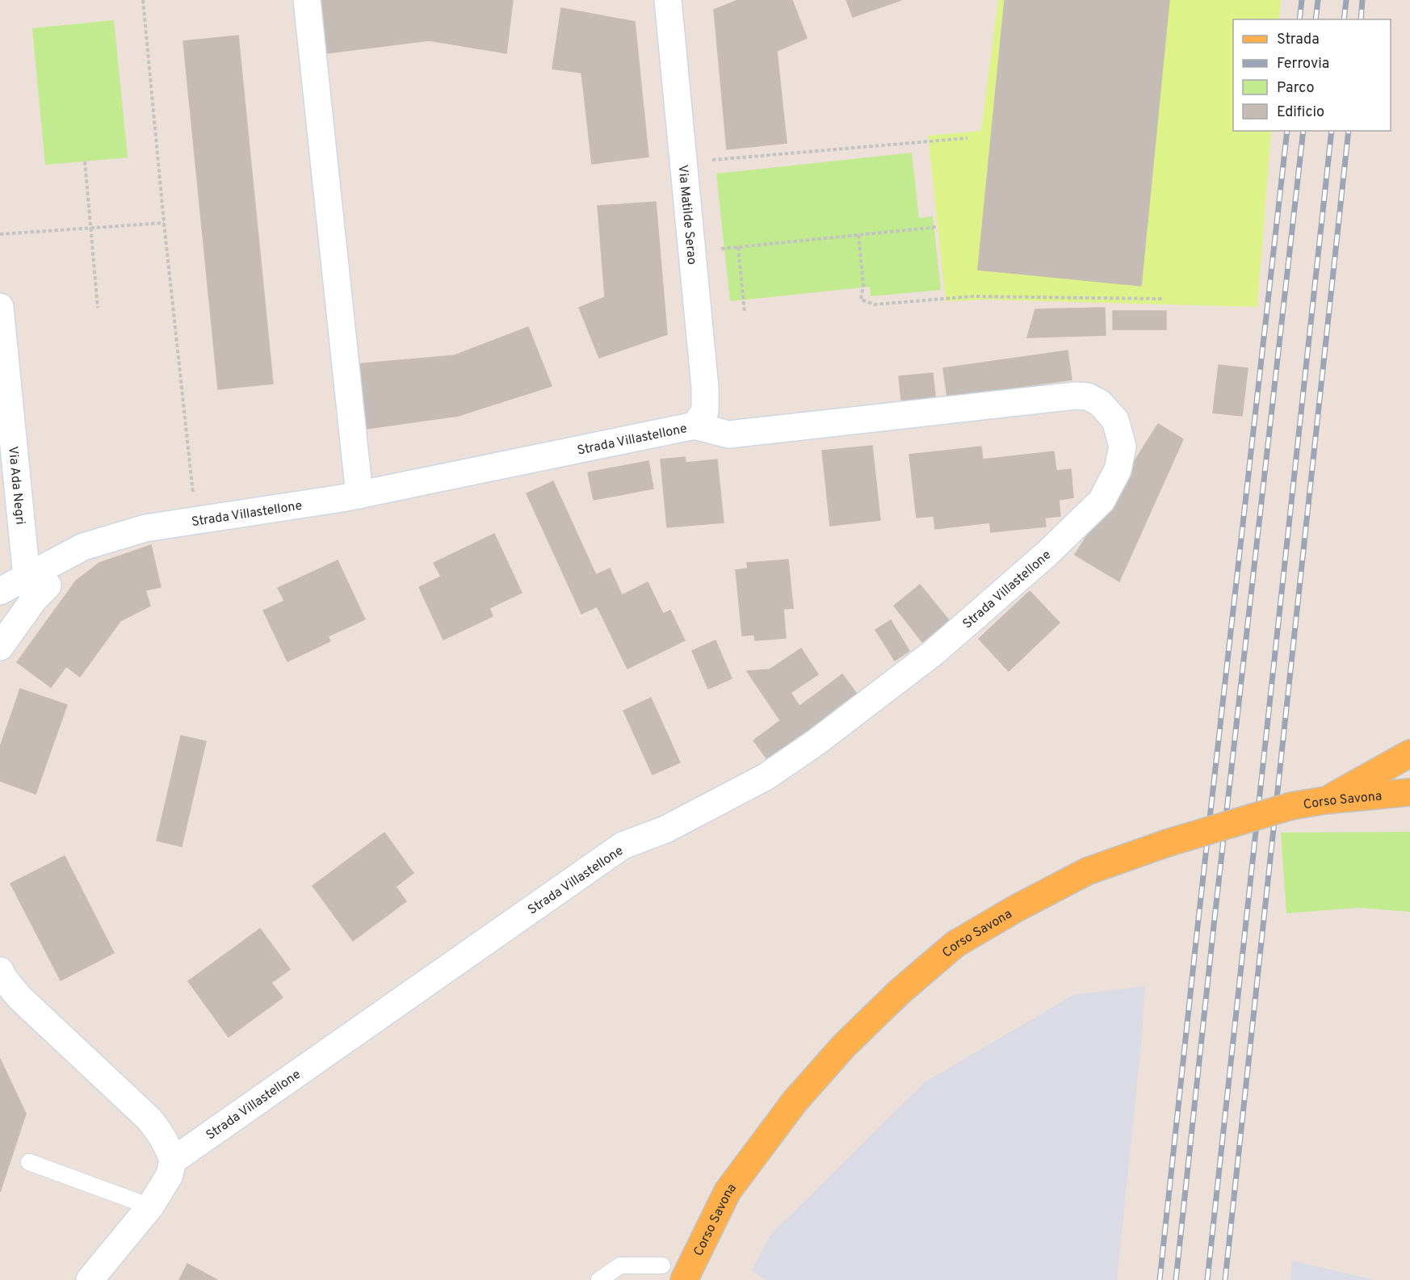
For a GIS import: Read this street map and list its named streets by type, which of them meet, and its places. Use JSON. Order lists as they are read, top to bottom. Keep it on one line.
{"streets":{"main road":["Corso Savona"],"street":["Via Matilde Serao","Strada Villastellone","Via Ada Negri"]},"crossings":[["Via Matilde Serao","Strada Villastellone"],["Strada Villastellone","Via Ada Negri"]],"legend":["Strada","Ferrovia","Parco","Edificio"]}
